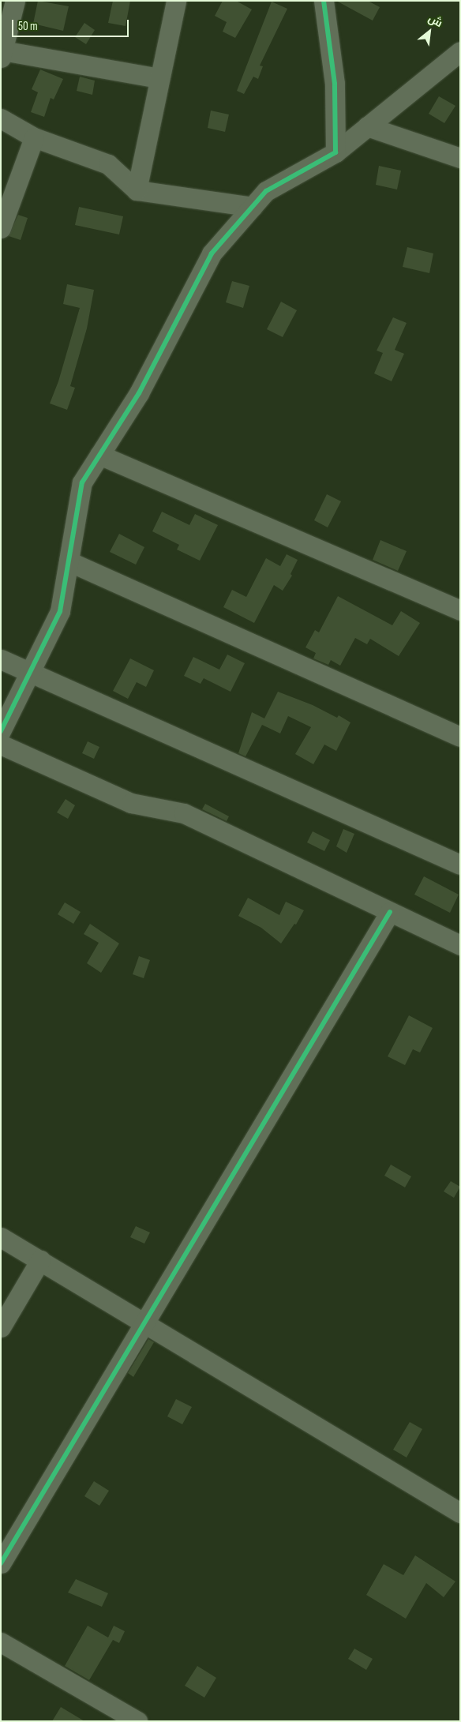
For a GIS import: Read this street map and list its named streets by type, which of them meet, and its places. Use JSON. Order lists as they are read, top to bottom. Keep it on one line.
{"scale_bar":"50 m","north":"top right"}
